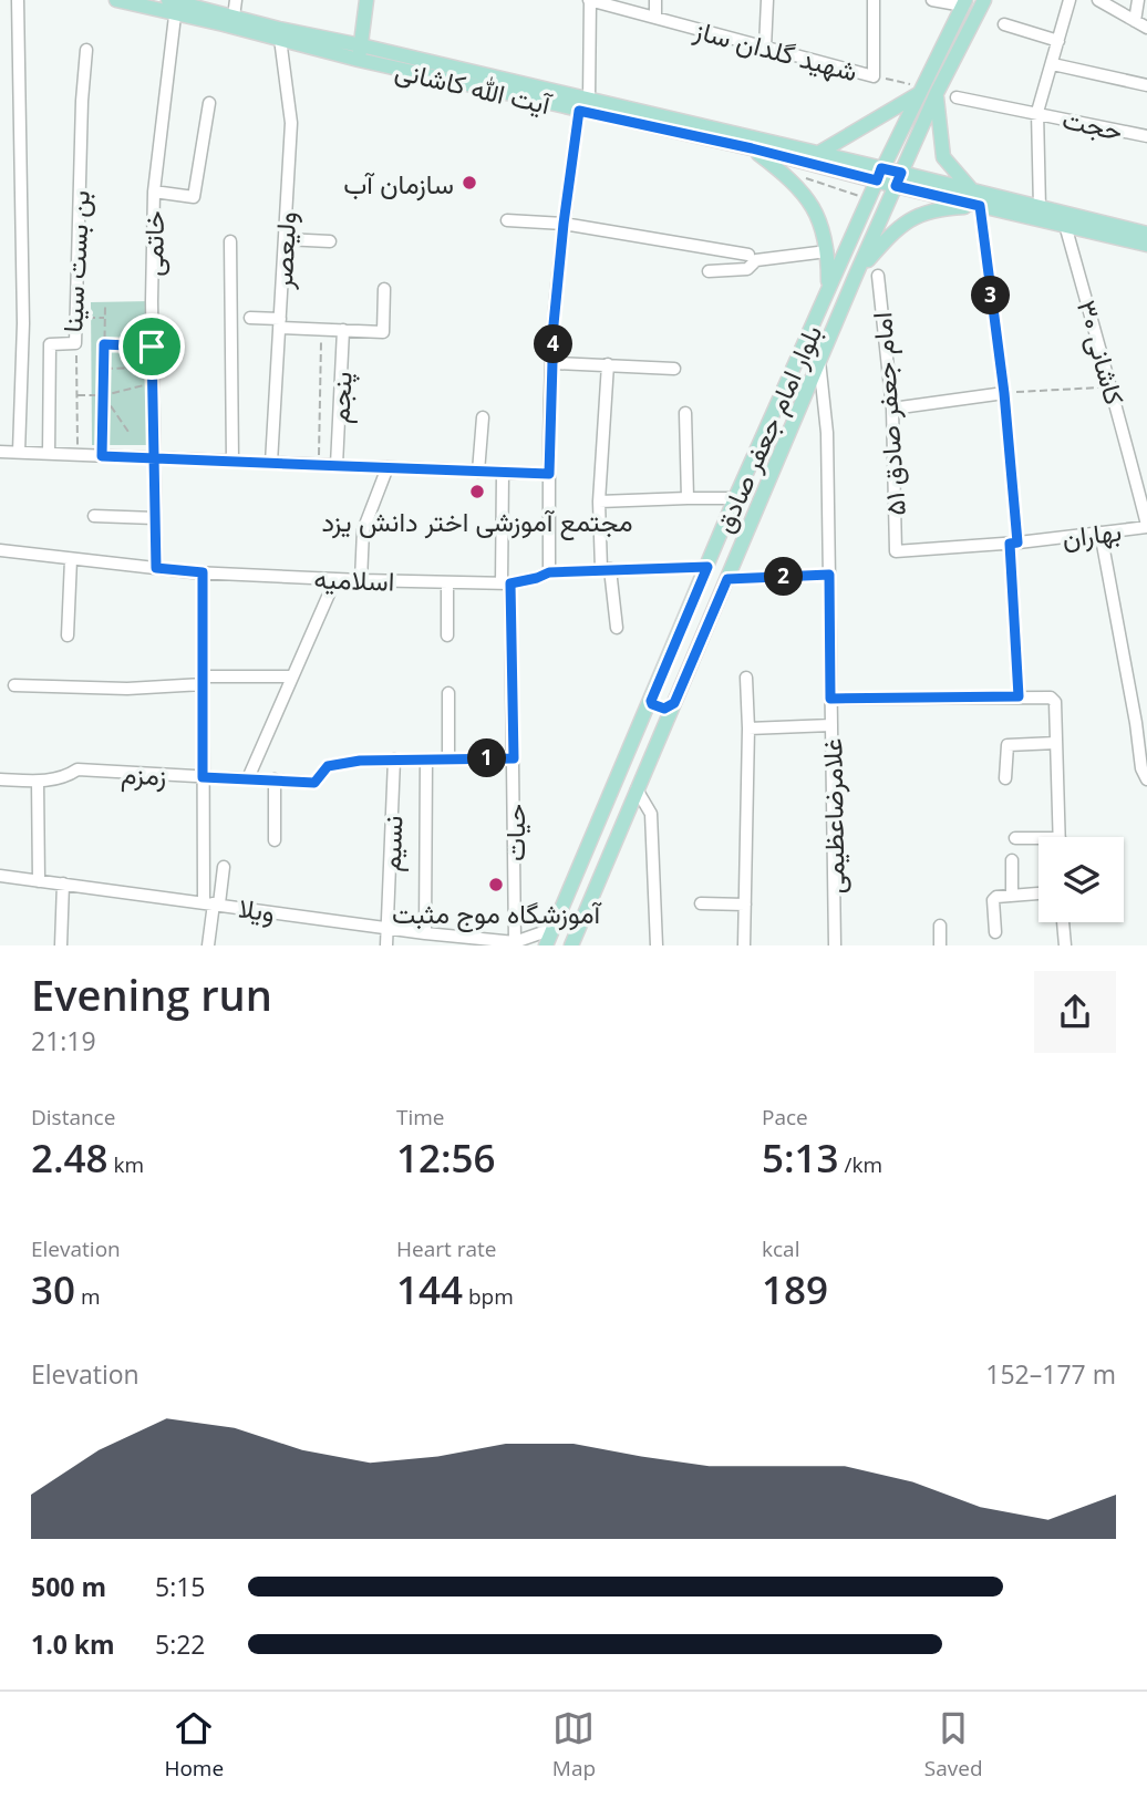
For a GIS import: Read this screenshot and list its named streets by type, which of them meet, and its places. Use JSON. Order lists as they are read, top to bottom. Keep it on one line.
{"streets":{"main road":["آیت الله کاشانی","بلوار امام جعفر صادق"],"street":["شهید گلدان ساز","حجت","خاتمی","ولیعصر","بن بست سینا","کاشانی ۳۰","پنجم","امام جعفر صادق ۵۱","بهاران","اسلامیه","زمزم","غلامرضاعظیمی","حیات","نسیم","ویلا"]},"crossings":[["آیت الله کاشانی","حجت"],["آیت الله کاشانی","خاتمی"],["آیت الله کاشانی","ولیعصر"],["آیت الله کاشانی","کاشانی ۳۰"],["آیت الله کاشانی","بلوار امام جعفر صادق"],["خاتمی","اسلامیه"],["کاشانی ۳۰","بهاران"],["امام جعفر صادق ۵۱","بهاران"],["بلوار امام جعفر صادق","اسلامیه"],["بلوار امام جعفر صادق","غلامرضاعظیمی"],["بلوار امام جعفر صادق","ویلا"],["اسلامیه","حیات"],["زمزم","حیات"],["زمزم","نسیم"],["حیات","ویلا"],["نسیم","ویلا"]],"places":["سازمان آب","مجتمع آموزشی اختر دانش یزد","آموزشگاه موج مثبت"],"page":{"pins":["3","4","2","1"],"heading":["Evening run","21:19"],"stats":[["Distance","2.48 km"],["Time","12:56"],["Pace","5:13 /km"],["Elevation","30 m"],["Heart rate","144 bpm"],["kcal","189"]],"chart":["Elevation","152–177 m"],"list":[{"name":"500 m","note":"5:15"},{"name":"1.0 km","note":"5:22"}],"tabs":["Home","Map","Saved"]}}
